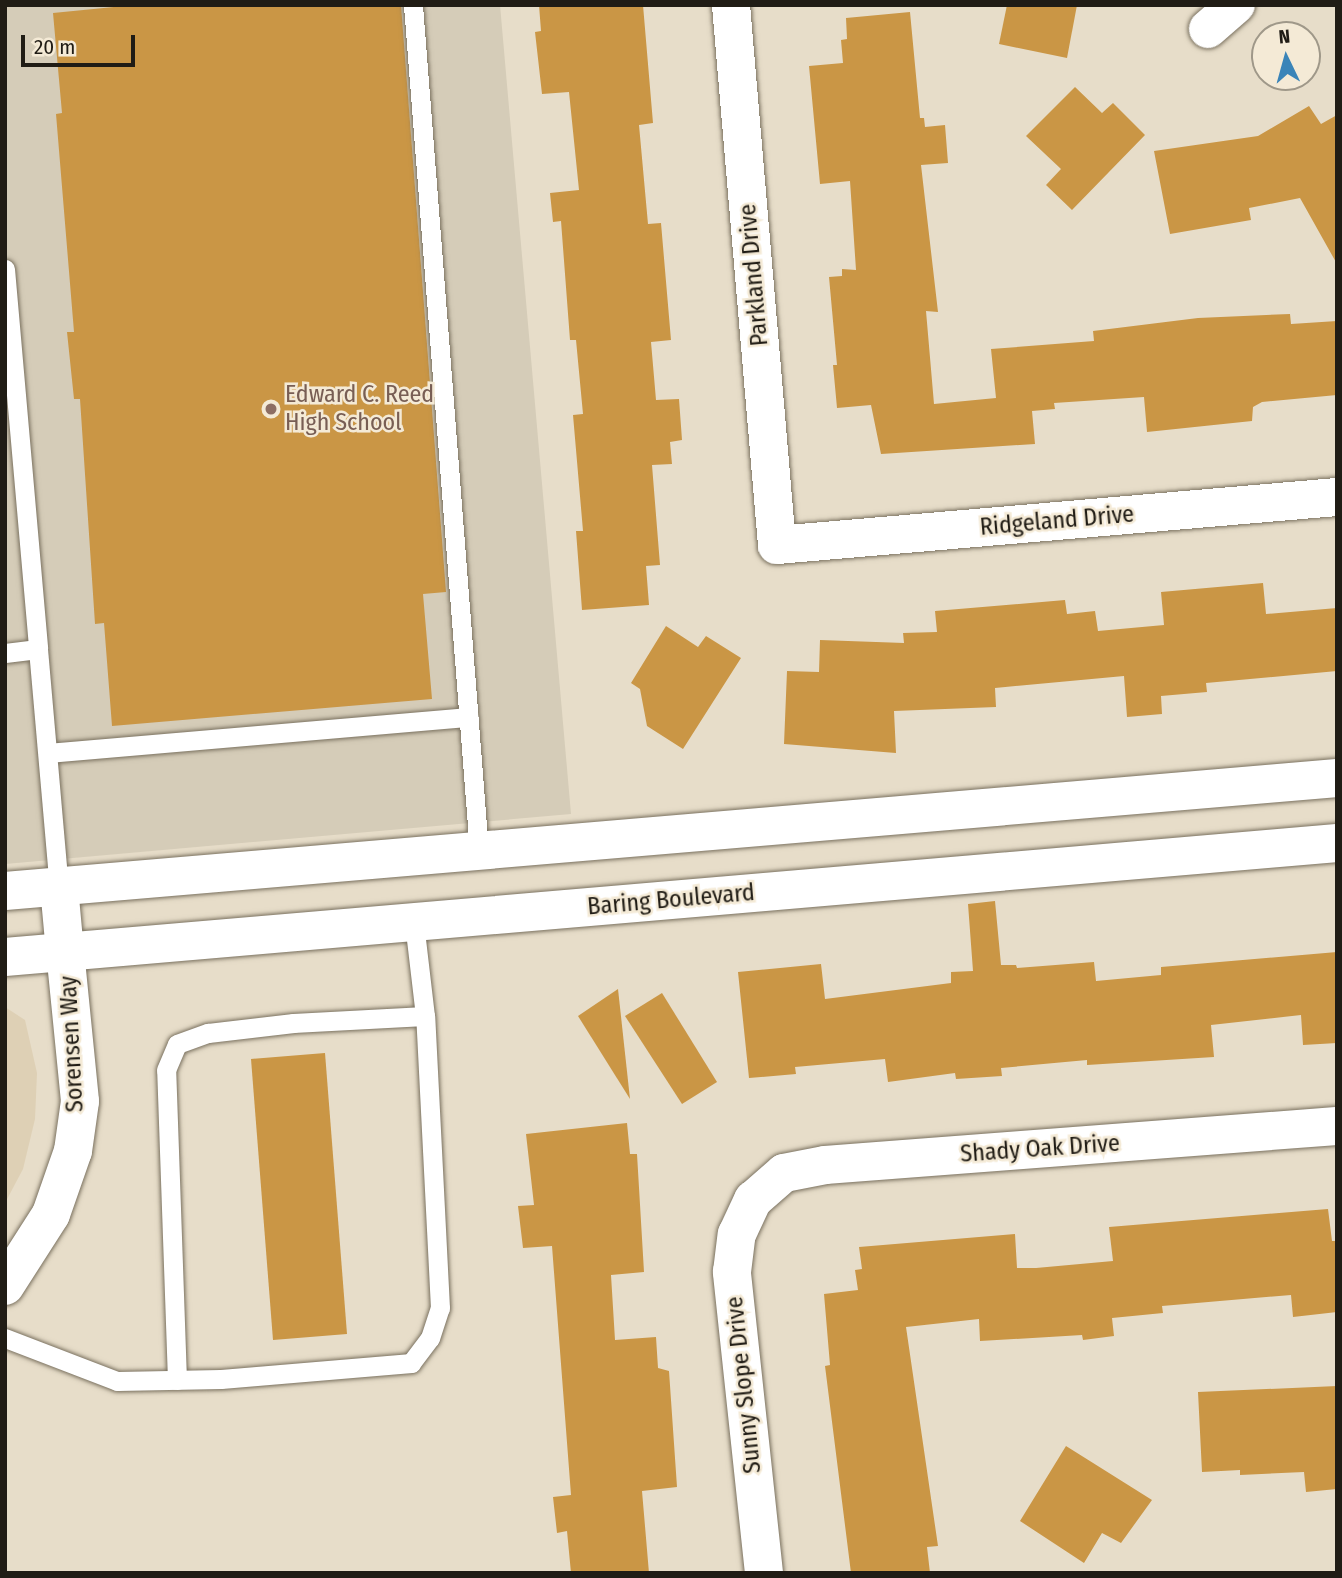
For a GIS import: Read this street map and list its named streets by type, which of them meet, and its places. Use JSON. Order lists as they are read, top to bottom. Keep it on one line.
{"streets":{"main road":["Parkland Drive","Ridgeland Drive","Baring Boulevard","Sorensen Way","Shady Oak Drive","Sunny Slope Drive"]},"crossings":[["Parkland Drive","Ridgeland Drive"],["Baring Boulevard","Sorensen Way"],["Shady Oak Drive","Sunny Slope Drive"]],"places":["Edward C. Reed High School"],"scale_bar":"20 m","north":"top"}
